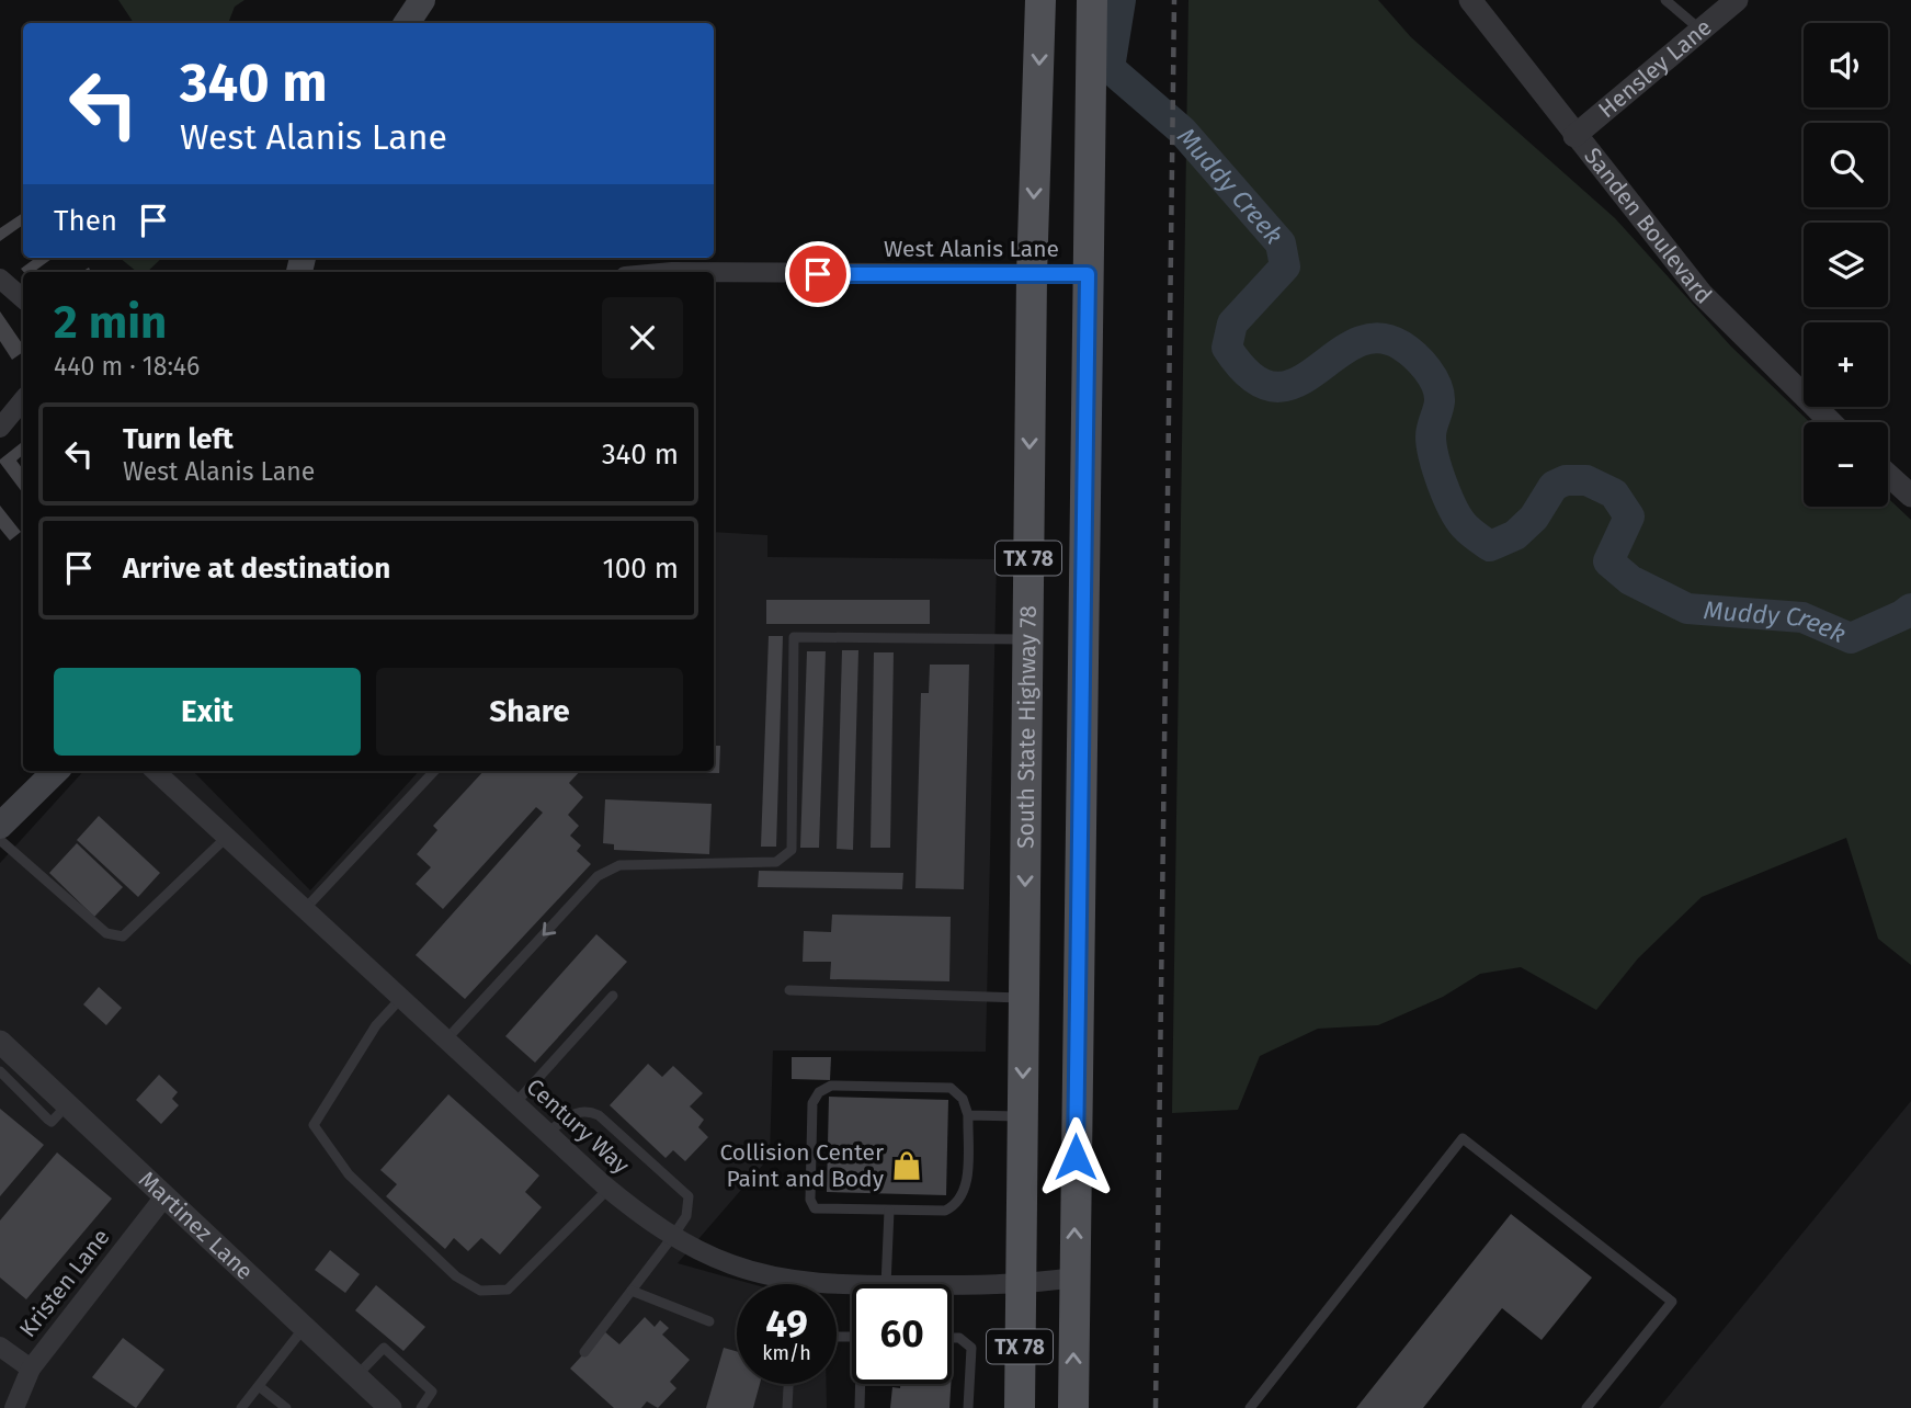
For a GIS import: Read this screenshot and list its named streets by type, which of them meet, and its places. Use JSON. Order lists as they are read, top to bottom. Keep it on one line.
{"streets":{"main road":["TX 78","South State Highway 78"],"street":["Hensley Lane","Sanden Boulevard","West Alanis Lane","Century Way","Martinez Lane","Kristen Lane"]},"crossings":[["Hensley Lane","Sanden Boulevard"],["West Alanis Lane","TX 78"],["West Alanis Lane","South State Highway 78"],["TX 78","Century Way"],["South State Highway 78","Century Way"],["Martinez Lane","Kristen Lane"]],"water":["Muddy Creek"],"places":{"shop":["Collision Center Paint and Body"]},"page":{"map_buttons":["+","−"],"turn":["340 m","West Alanis Lane"],"then":"Then","heading":["2 min","440 m · 18:46"],"list":[{"name":"Turn left","note":"West Alanis Lane","value":"340 m"},{"name":"Arrive at destination","value":"100 m"}],"buttons":["Exit","Share"],"speed":"49 km/h","limit":"60"}}
